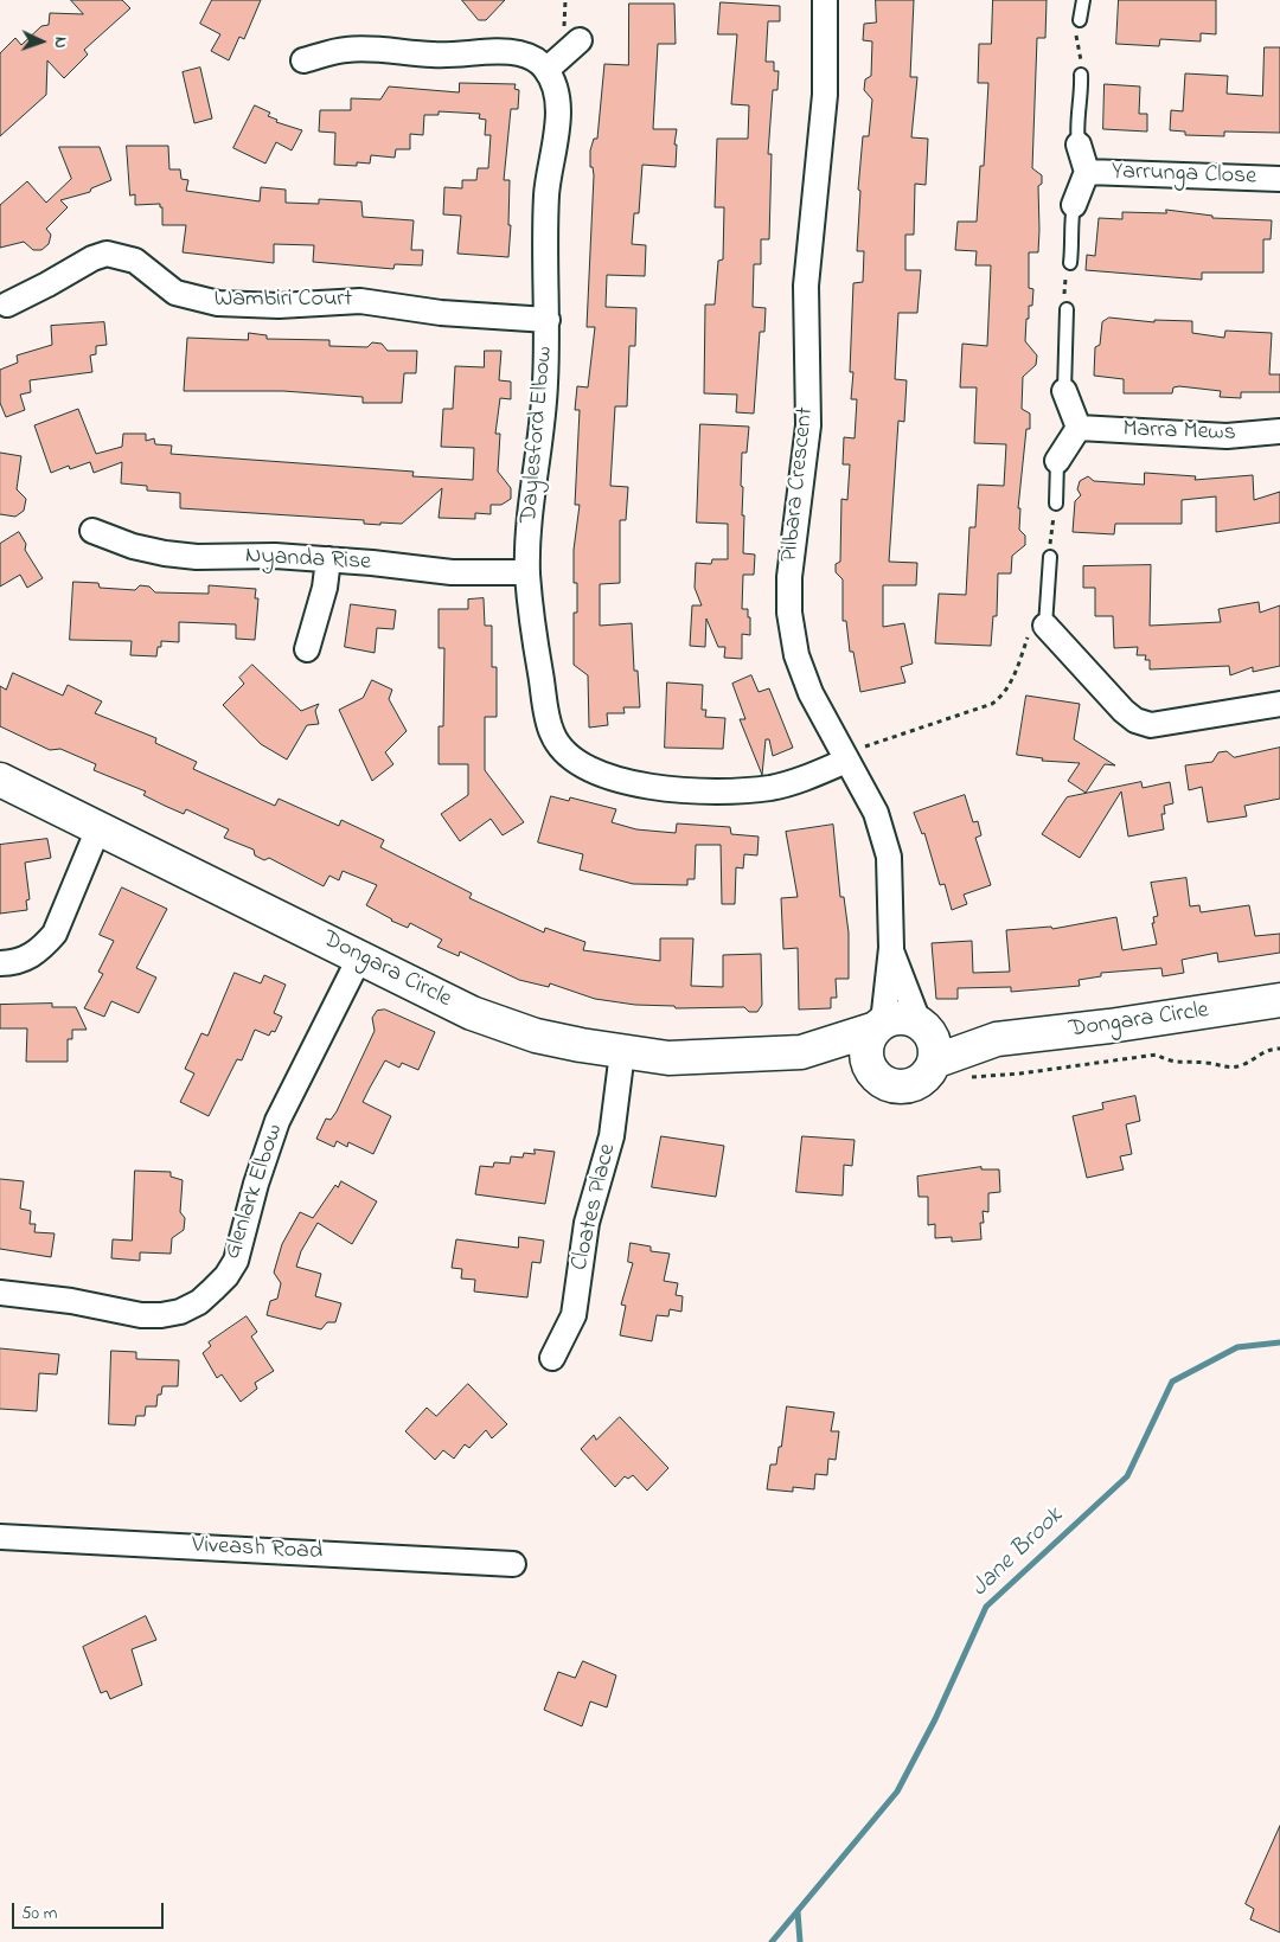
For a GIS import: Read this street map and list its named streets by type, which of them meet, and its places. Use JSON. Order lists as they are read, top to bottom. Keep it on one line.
{"streets":{"street":["Yarrunga Close","Wambiri Court","Marra Mews","Daylesford Elbow","Pilbara Crescent","Nyanda Rise","Dongara Circle","Glenlark Elbow","Cloates Place","Viveash Road"]},"crossings":[["Wambiri Court","Daylesford Elbow"],["Daylesford Elbow","Pilbara Crescent"],["Daylesford Elbow","Nyanda Rise"],["Pilbara Crescent","Dongara Circle"],["Dongara Circle","Glenlark Elbow"],["Dongara Circle","Cloates Place"]],"water":["Jane Brook"],"scale_bar":"50 m","north":"right"}
